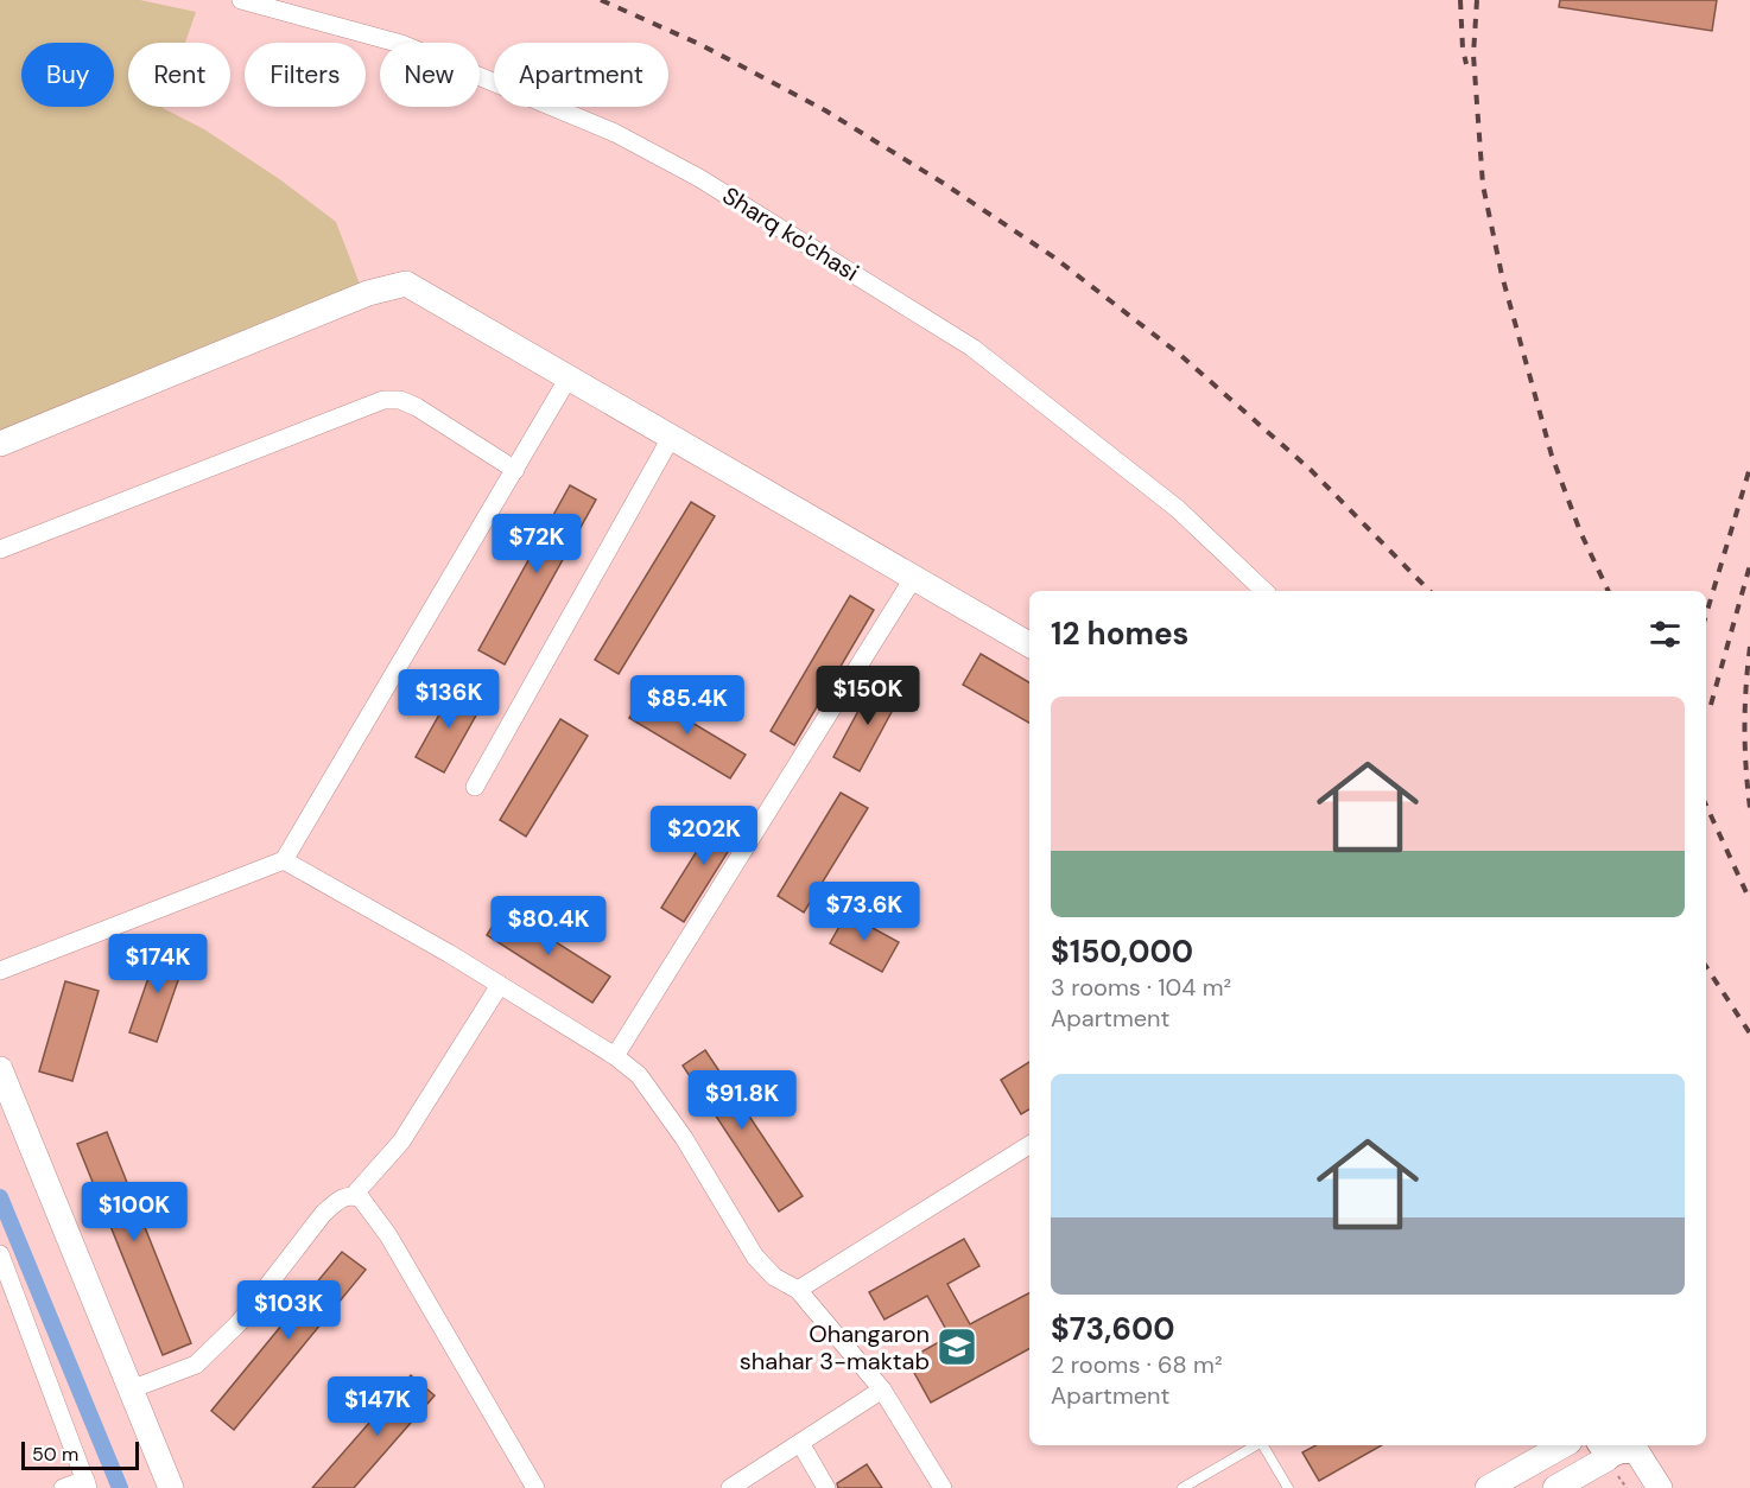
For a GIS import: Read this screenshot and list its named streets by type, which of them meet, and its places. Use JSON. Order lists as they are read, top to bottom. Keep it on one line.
{"streets":{"street":["Sharq ko'chasi"]},"places":{"school or university":["Ohangaron shahar 3-maktab"]},"scale_bar":"50 m","page":{"chip":["Buy","Rent","Filters","New","Apartment"],"price":["$72K","$150K","$136K","$85.4K","$202K","$73.6K","$80.4K","$174K","$91.8K","$100K","$103K","$147K"],"heading":"12 homes","list":[{"name":"$150,000","note":"3 rooms · 104 m² · Apartment"},{"name":"$73,600","note":"2 rooms · 68 m² · Apartment"}],"scale":"50 m"}}
